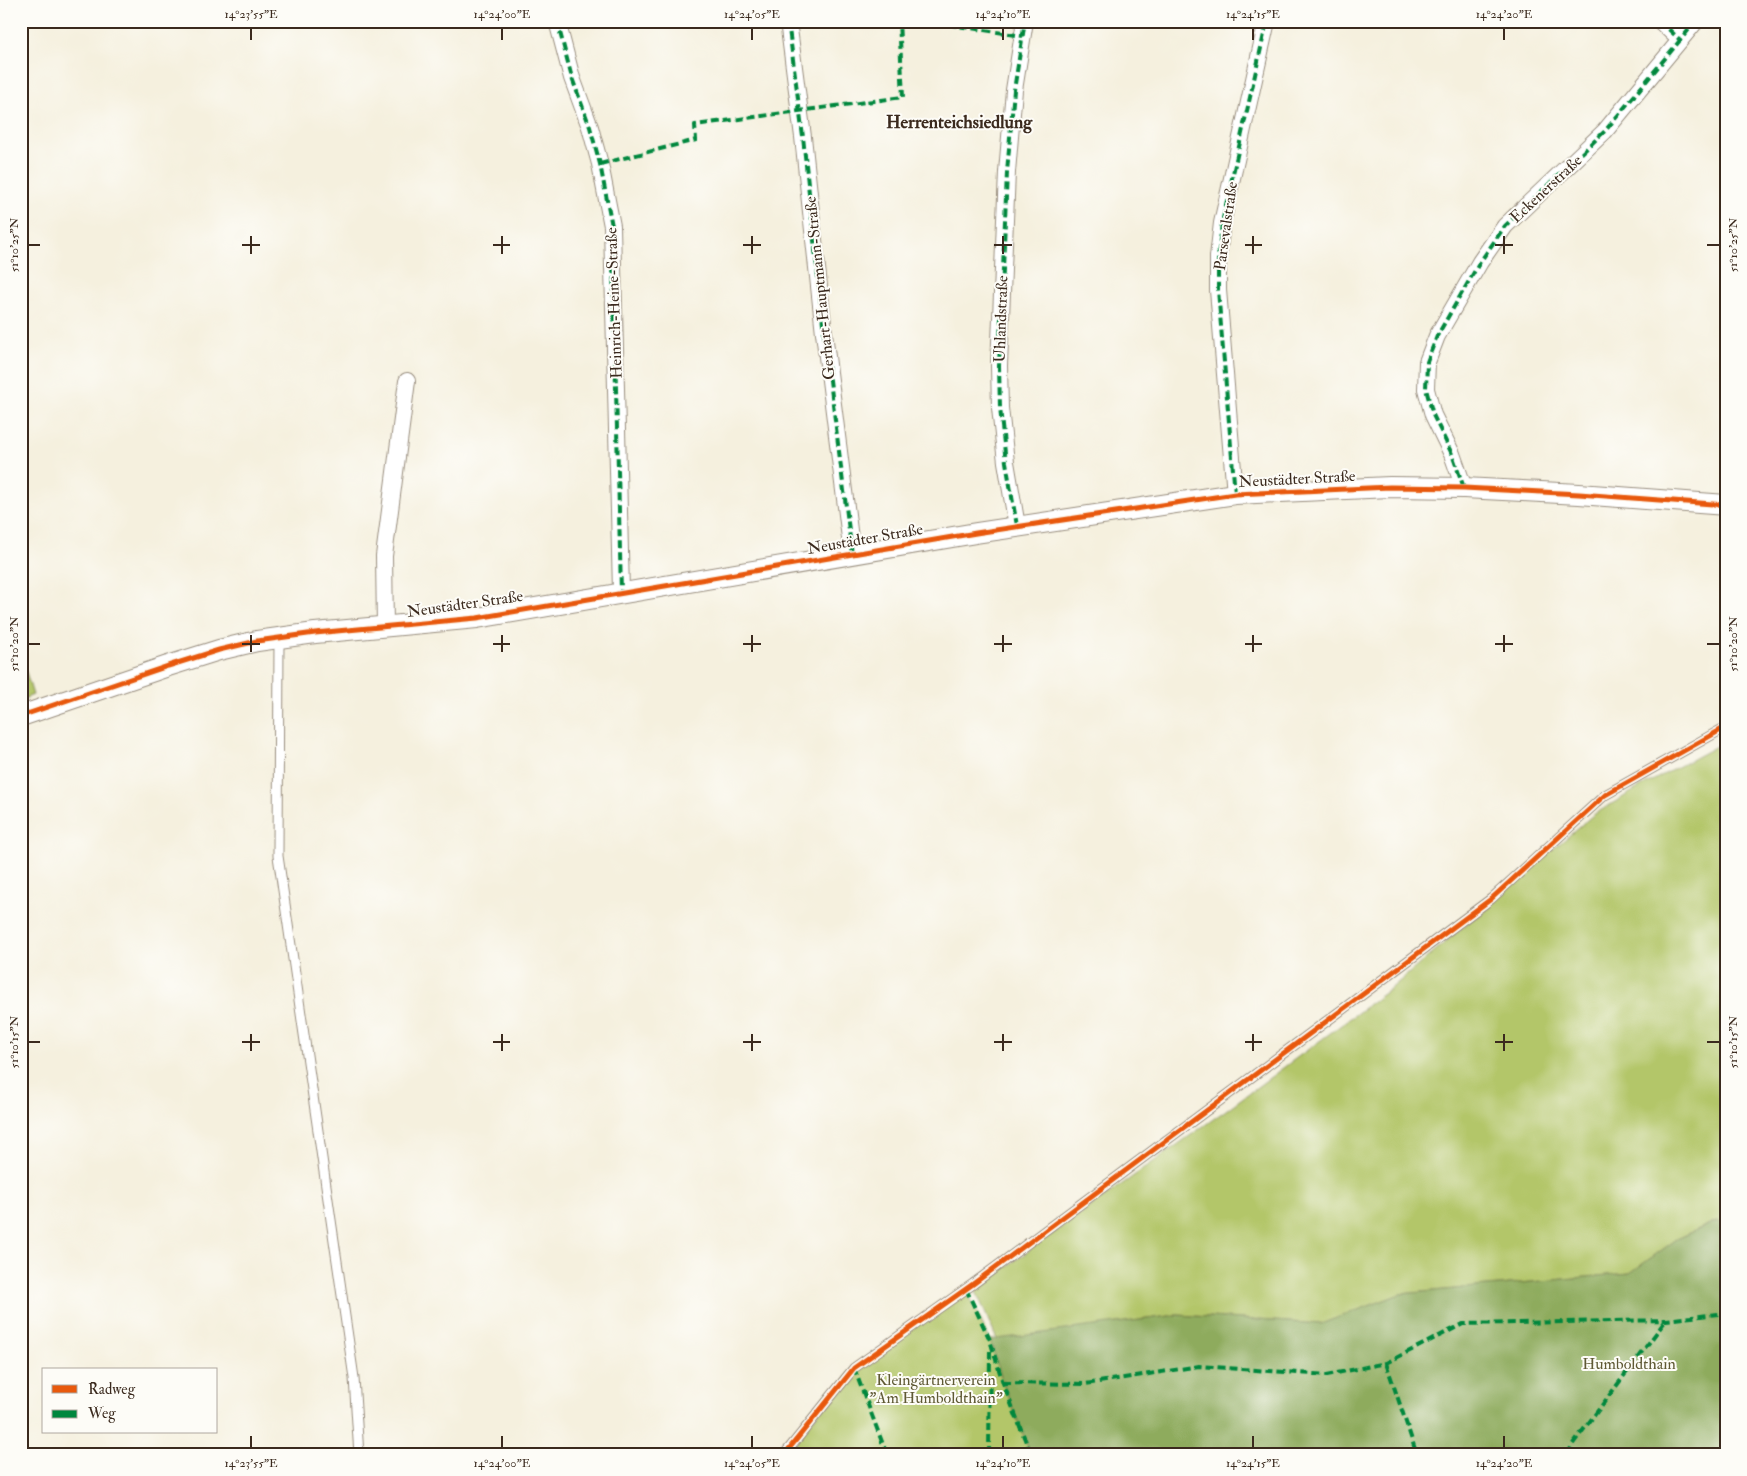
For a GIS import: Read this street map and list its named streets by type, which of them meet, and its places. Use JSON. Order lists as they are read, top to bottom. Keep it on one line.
{"streets":{"street":["Eckenerstraße","Parsevalstraße","Gerhart-Hauptmann-Straße","Heinrich-Heine-Straße","Uhlandstraße","Neustädter Straße"]},"crossings":[["Eckenerstraße","Neustädter Straße"],["Parsevalstraße","Neustädter Straße"],["Gerhart-Hauptmann-Straße","Neustädter Straße"],["Heinrich-Heine-Straße","Neustädter Straße"],["Uhlandstraße","Neustädter Straße"]],"districts":["Herrenteichsiedlung"],"parks":["Humboldthain","Kleingärtnerverein \"Am Humboldthain\""],"legend":["Radweg","Weg"],"coordinates":["14°23'55\"E","14°24'00\"E","14°24'05\"E","14°24'10\"E","14°24'15\"E","14°24'20\"E","51°10'25\"N","51°10'20\"N","51°10'15\"N"]}
